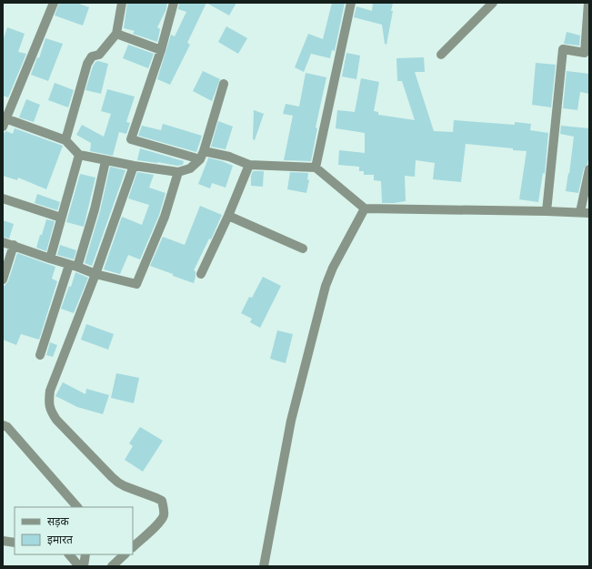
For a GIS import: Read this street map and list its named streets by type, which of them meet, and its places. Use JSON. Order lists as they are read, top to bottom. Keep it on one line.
{"legend":["सड़क","इमारत"]}
